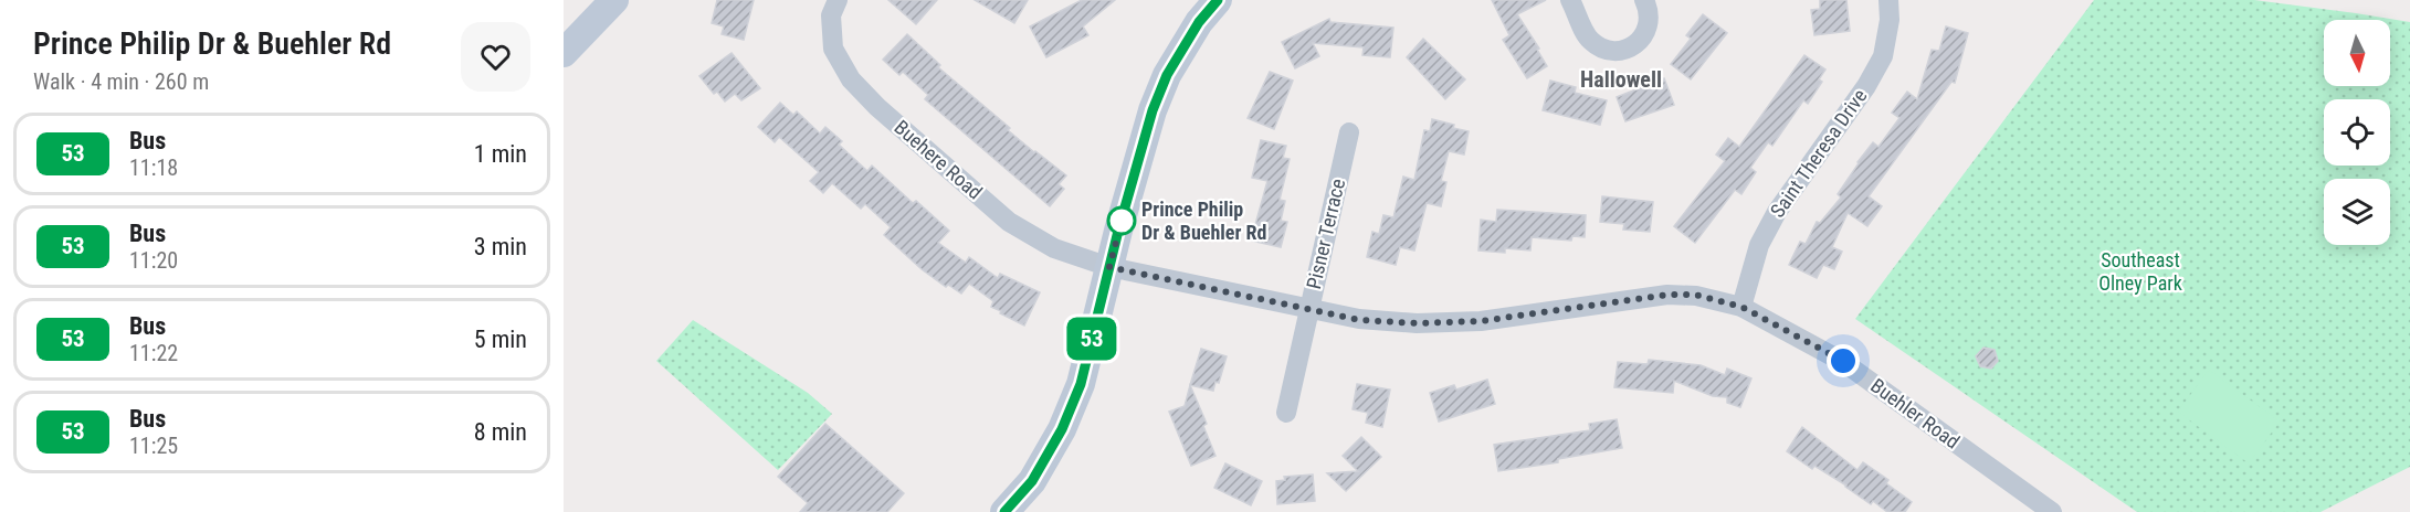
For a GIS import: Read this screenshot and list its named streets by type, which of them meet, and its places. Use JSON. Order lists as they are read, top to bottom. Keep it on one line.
{"streets":{"street":["Saint Theresa Drive","Buehere Road","Pisner Terrace","Buehler Road"]},"crossings":[["Saint Theresa Drive","Buehler Road"],["Buehere Road","Buehler Road"],["Pisner Terrace","Buehler Road"]],"districts":["Hallowell"],"parks":["Southeast Olney Park"],"places":["Prince Philip Dr & Buehler Rd"],"lines":["bus line 53"],"north":"bottom","page":{"heading":["Prince Philip Dr & Buehler Rd","Walk · 4 min · 260 m"],"on_map":"53","list":[{"mark":"53","name":"Bus","note":"11:18","value":"1 min"},{"mark":"53","name":"Bus","note":"11:20","value":"3 min"},{"mark":"53","name":"Bus","note":"11:22","value":"5 min"},{"mark":"53","name":"Bus","note":"11:25","value":"8 min"}]}}
